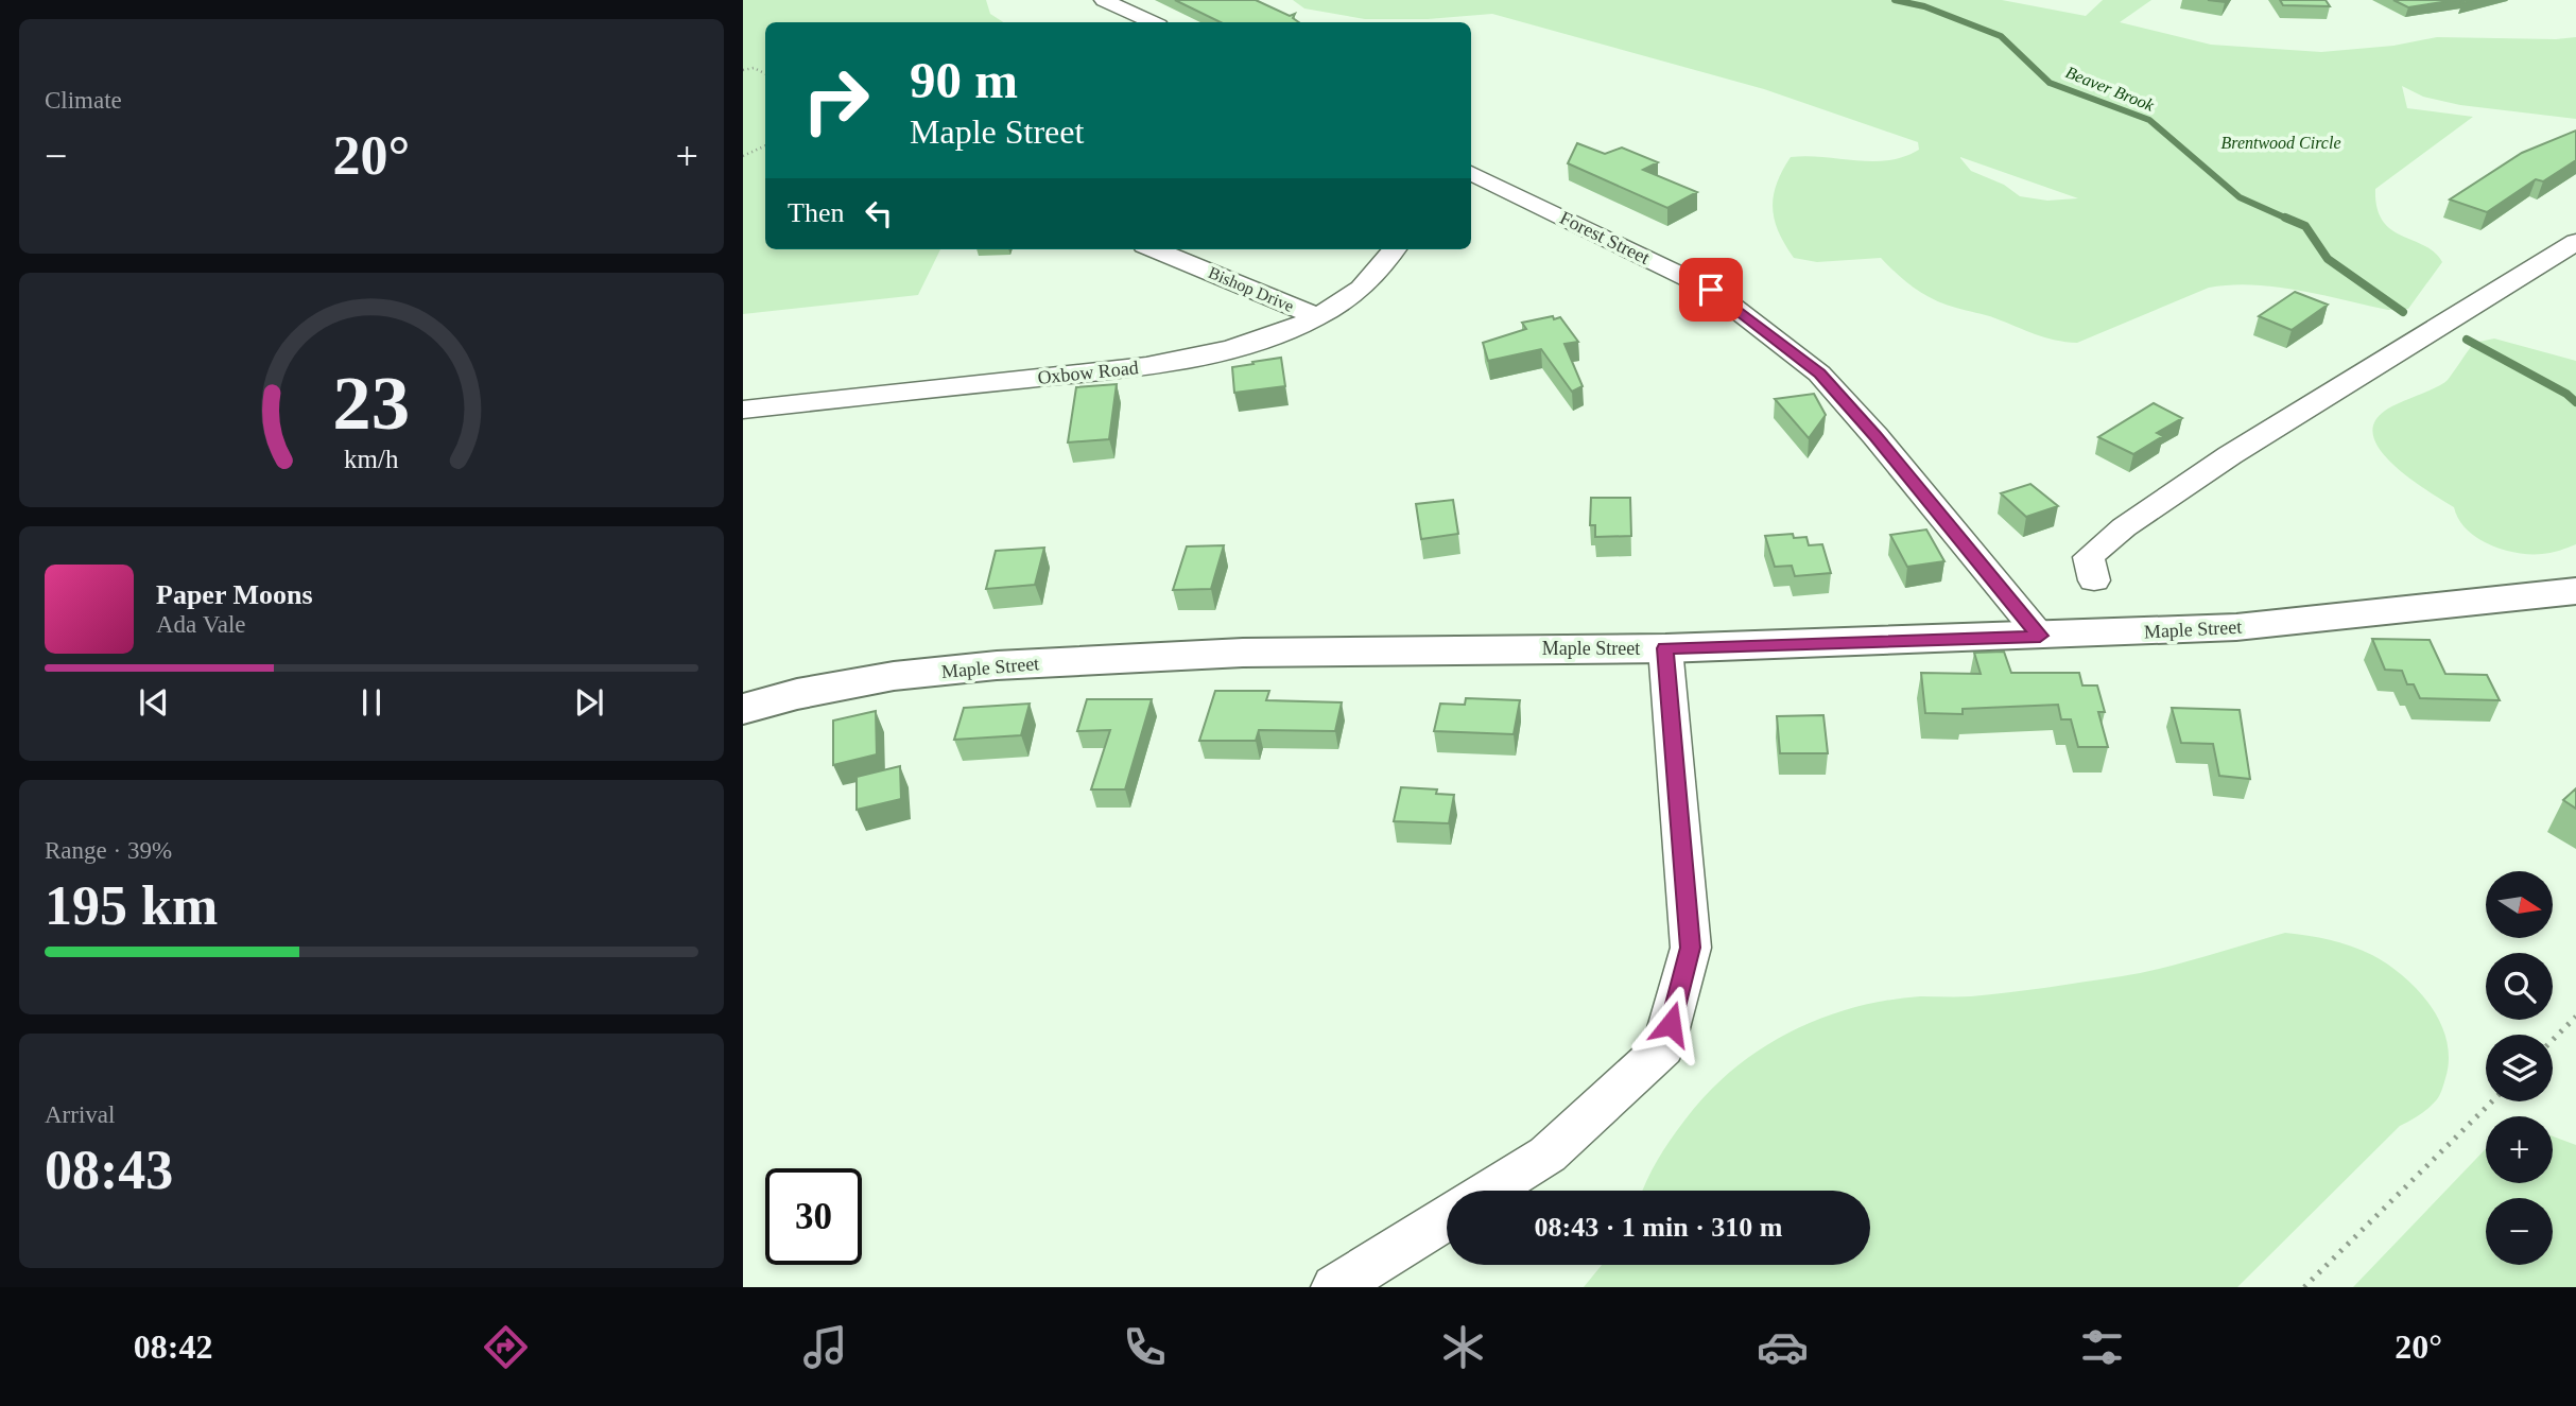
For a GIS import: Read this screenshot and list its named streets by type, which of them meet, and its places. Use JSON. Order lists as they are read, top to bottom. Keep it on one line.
{"streets":{"main road":["Maple Street"],"street":["Forest Street","Bishop Drive","Oxbow Road"]},"crossings":[["Forest Street","Maple Street"],["Bishop Drive","Oxbow Road"]],"water":["Beaver Brook"],"parks":["Brentwood Circle"],"north":"right","page":{"tile":["Climate",["Range · 39%","195 km"],["Arrival","08:43"]],"turn":["90 m","Maple Street"],"heat":["−","20°","+"],"then":"Then","song":["Paper Moons","Ada Vale"],"map_buttons":["+","−"],"limit":"30","trip":"08:43 · 1 min · 310 m","tabs":["08:42","20°"],"gauge":["23","km/h"]}}
